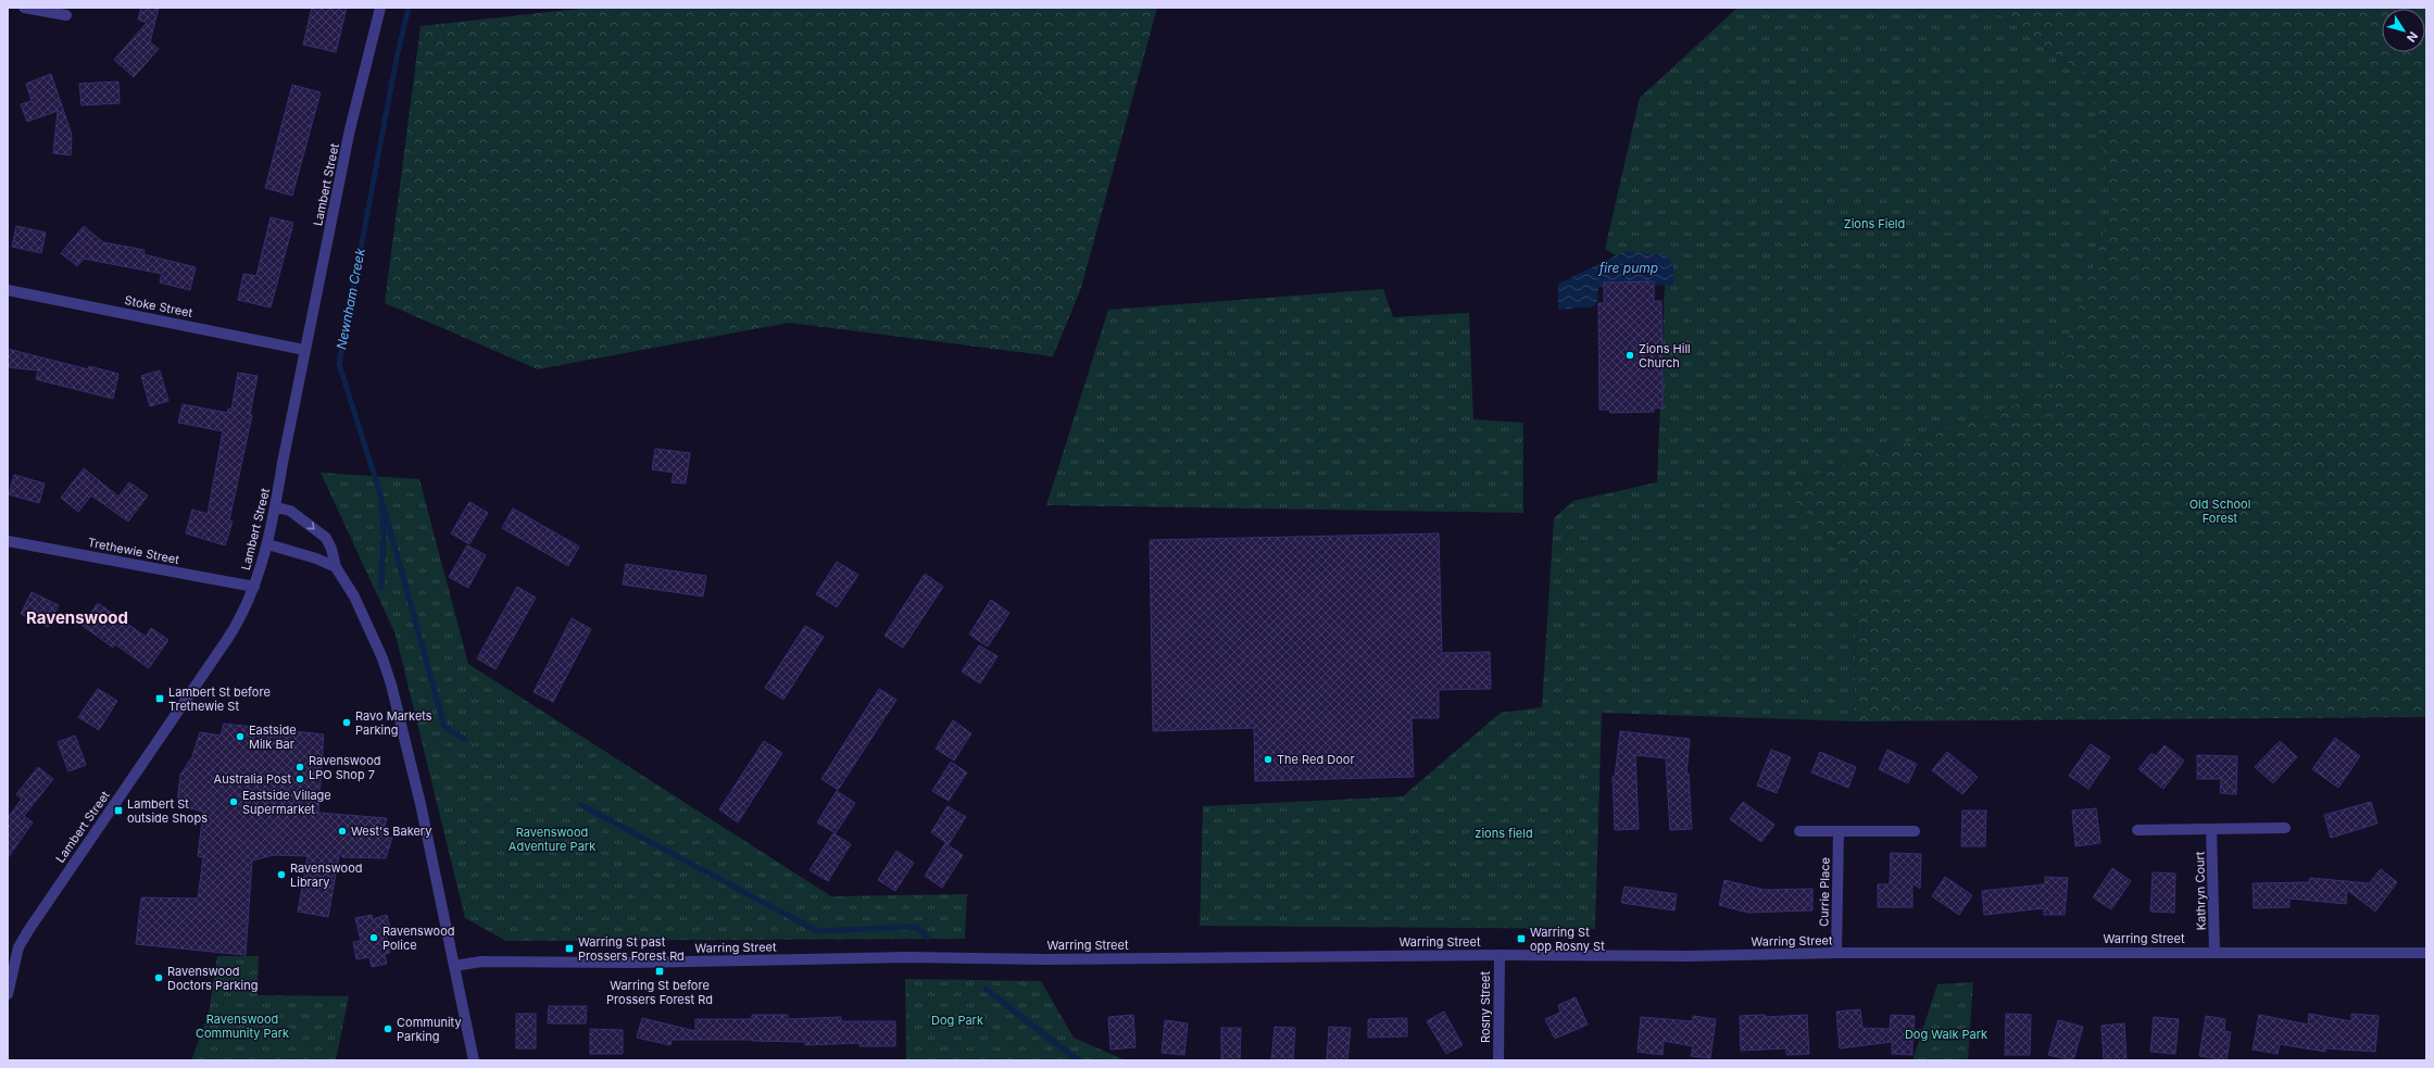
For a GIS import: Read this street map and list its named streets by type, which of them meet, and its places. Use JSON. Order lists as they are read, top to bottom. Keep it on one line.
{"streets":{"street":["Lambert Street","Stoke Street","Trethewie Street","Kathryn Court","Currie Place","Warring Street","Rosny Street"]},"crossings":[["Lambert Street","Stoke Street"],["Lambert Street","Trethewie Street"],["Kathryn Court","Warring Street"],["Currie Place","Warring Street"],["Warring Street","Rosny Street"]],"districts":["Ravenswood"],"water":["fire pump","Newnham Creek"],"parks":["Zions Field","Old School Forest","Ravenswood Adventure Park","zions field","Ravenswood Community Park","Dog Park","Dog Walk Park"],"places":{"other":["Zions Hill Church","Ravo Markets Parking","Eastside Milk Bar","The Red Door","Ravenswood LPO Shop 7","Australia Post","Eastside Village Supermarket","West's Bakery","Ravenswood Library","Ravenswood Police","Ravenswood Doctors Parking","Community Parking"],"transit":["Lambert St before Trethewie St","Lambert St outside Shops","Warring St opp Rosny St","Warring St past Prossers Forest Rd","Warring St before Prossers Forest Rd"]},"north":"bottom right"}
